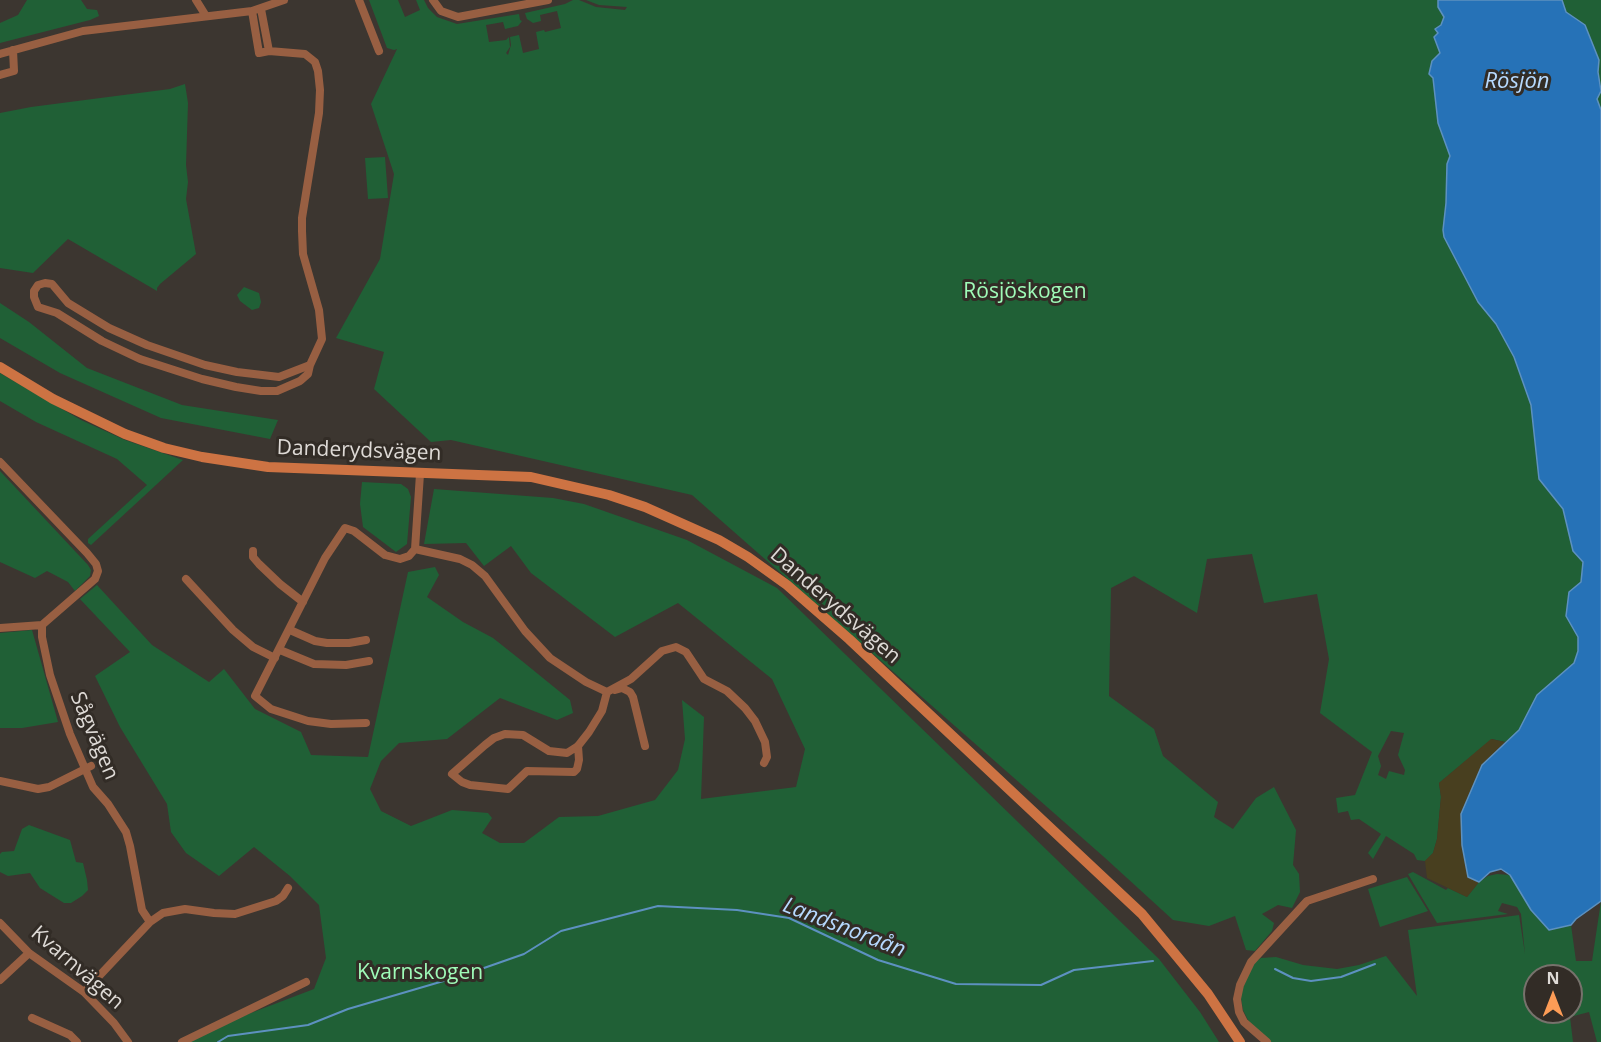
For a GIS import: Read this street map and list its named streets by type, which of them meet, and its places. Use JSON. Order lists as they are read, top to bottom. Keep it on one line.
{"streets":{"main road":["Danderydsvägen"],"street":["Sågvägen","Kvarnvägen"]},"water":["Rösjön","Landsnoraån"],"parks":["Rösjöskogen","Kvarnskogen"],"north":"top"}
